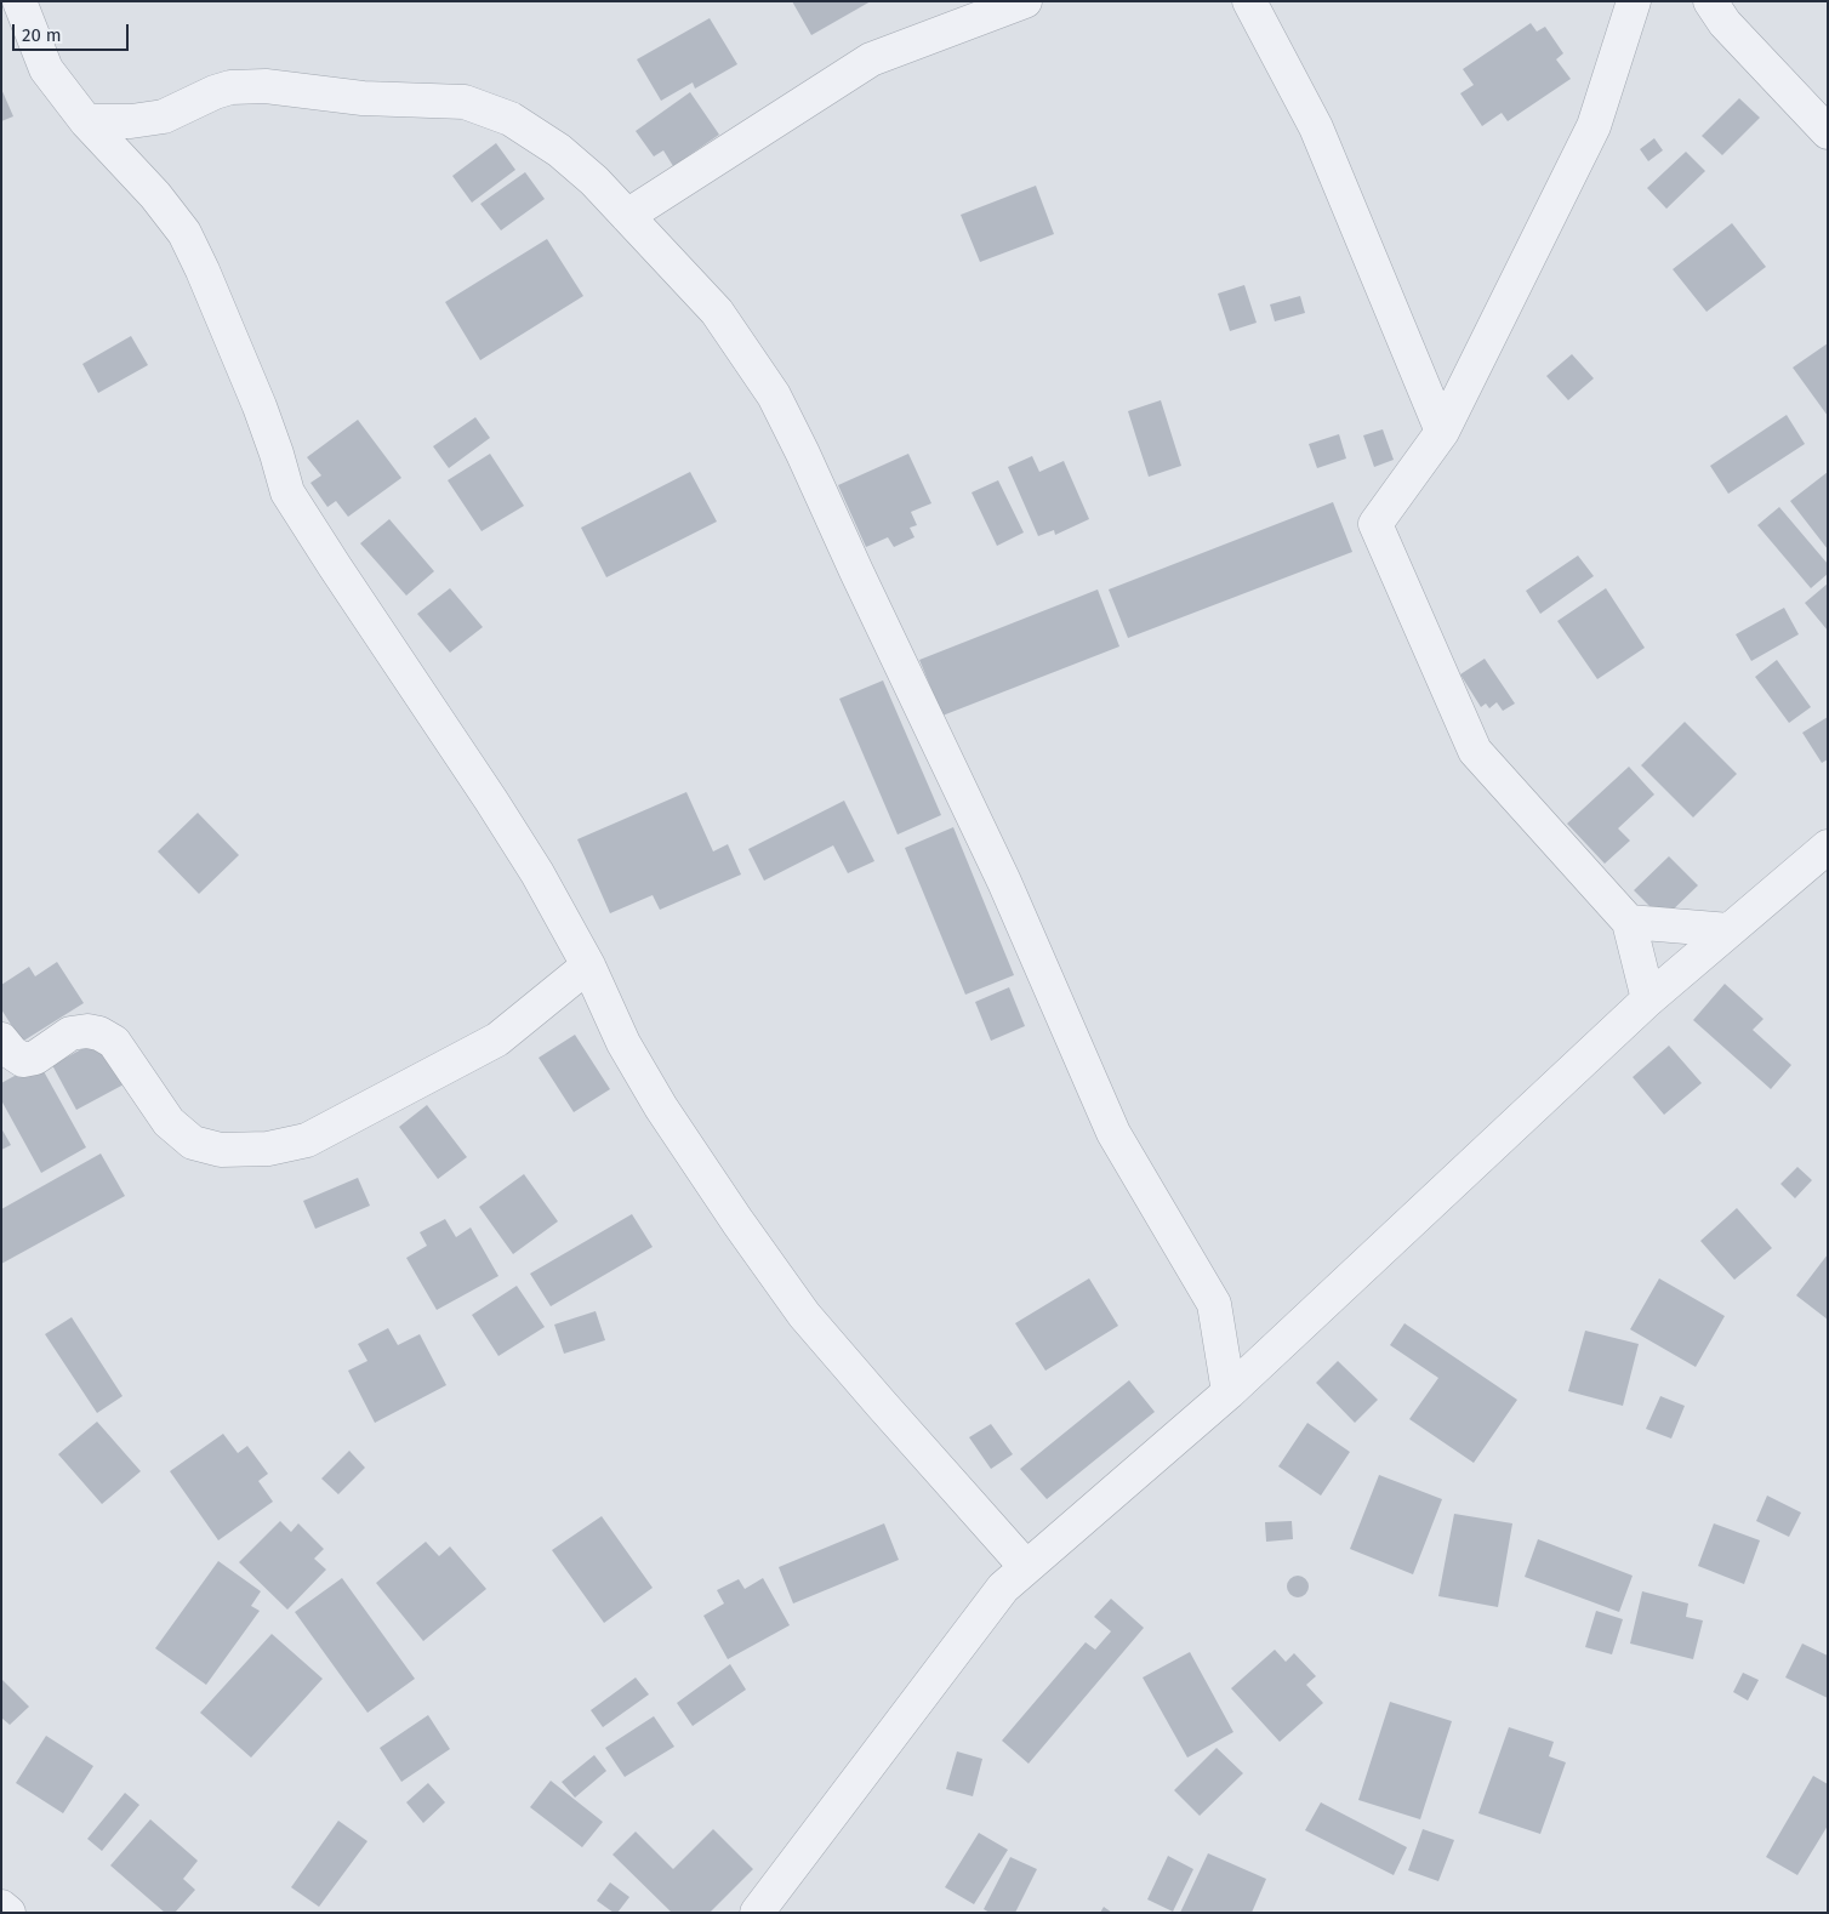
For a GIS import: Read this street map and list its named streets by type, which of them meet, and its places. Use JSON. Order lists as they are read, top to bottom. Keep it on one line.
{"scale_bar":"20 m"}
